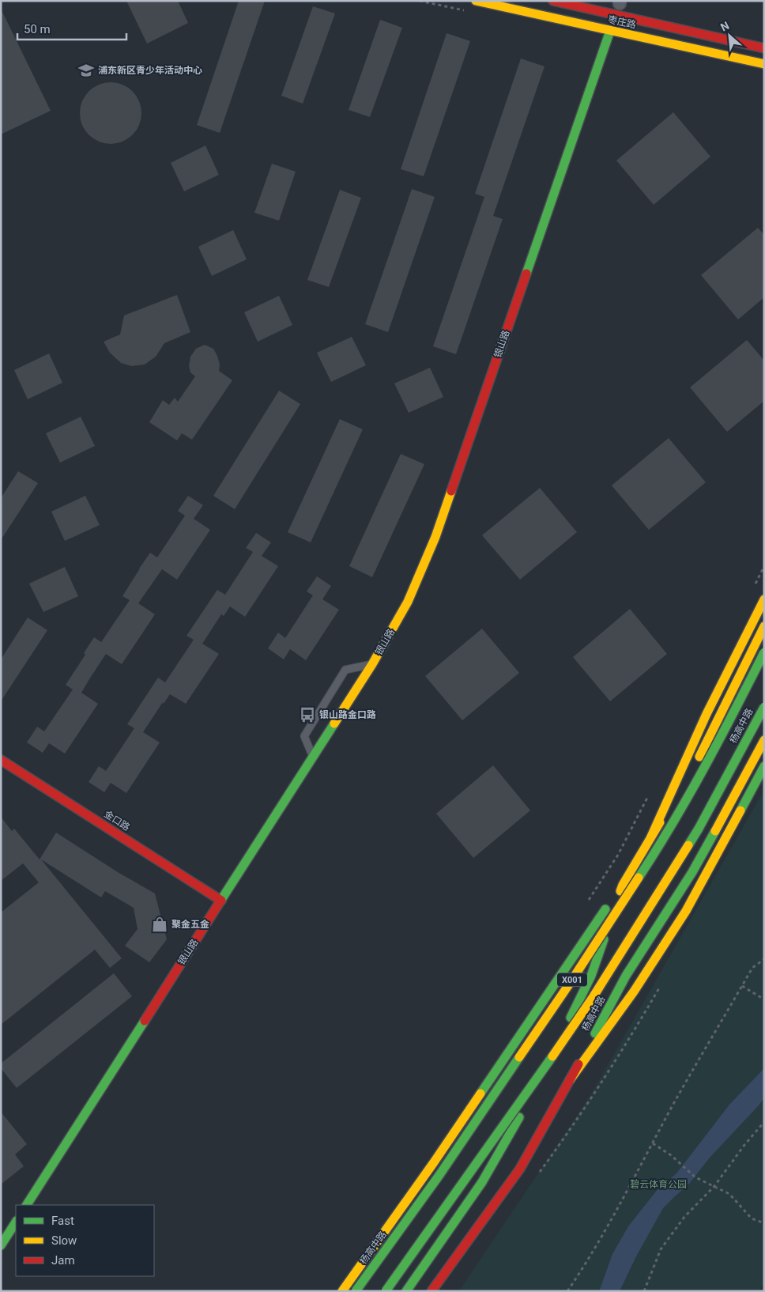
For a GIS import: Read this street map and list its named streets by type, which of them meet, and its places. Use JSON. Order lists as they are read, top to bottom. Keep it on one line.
{"streets":{"main road":["枣庄路","银山路","杨高中路","金口路","X001"]},"crossings":[["枣庄路","银山路"],["银山路","金口路"],["杨高中路","X001"]],"parks":["碧云体育公园"],"places":{"school or university":["浦东新区青少年活动中心"],"bus stop":["银山路金口路"],"shop":["聚金五金"]},"legend":["Fast","Slow","Jam"],"scale_bar":"50 m","north":"top left"}
